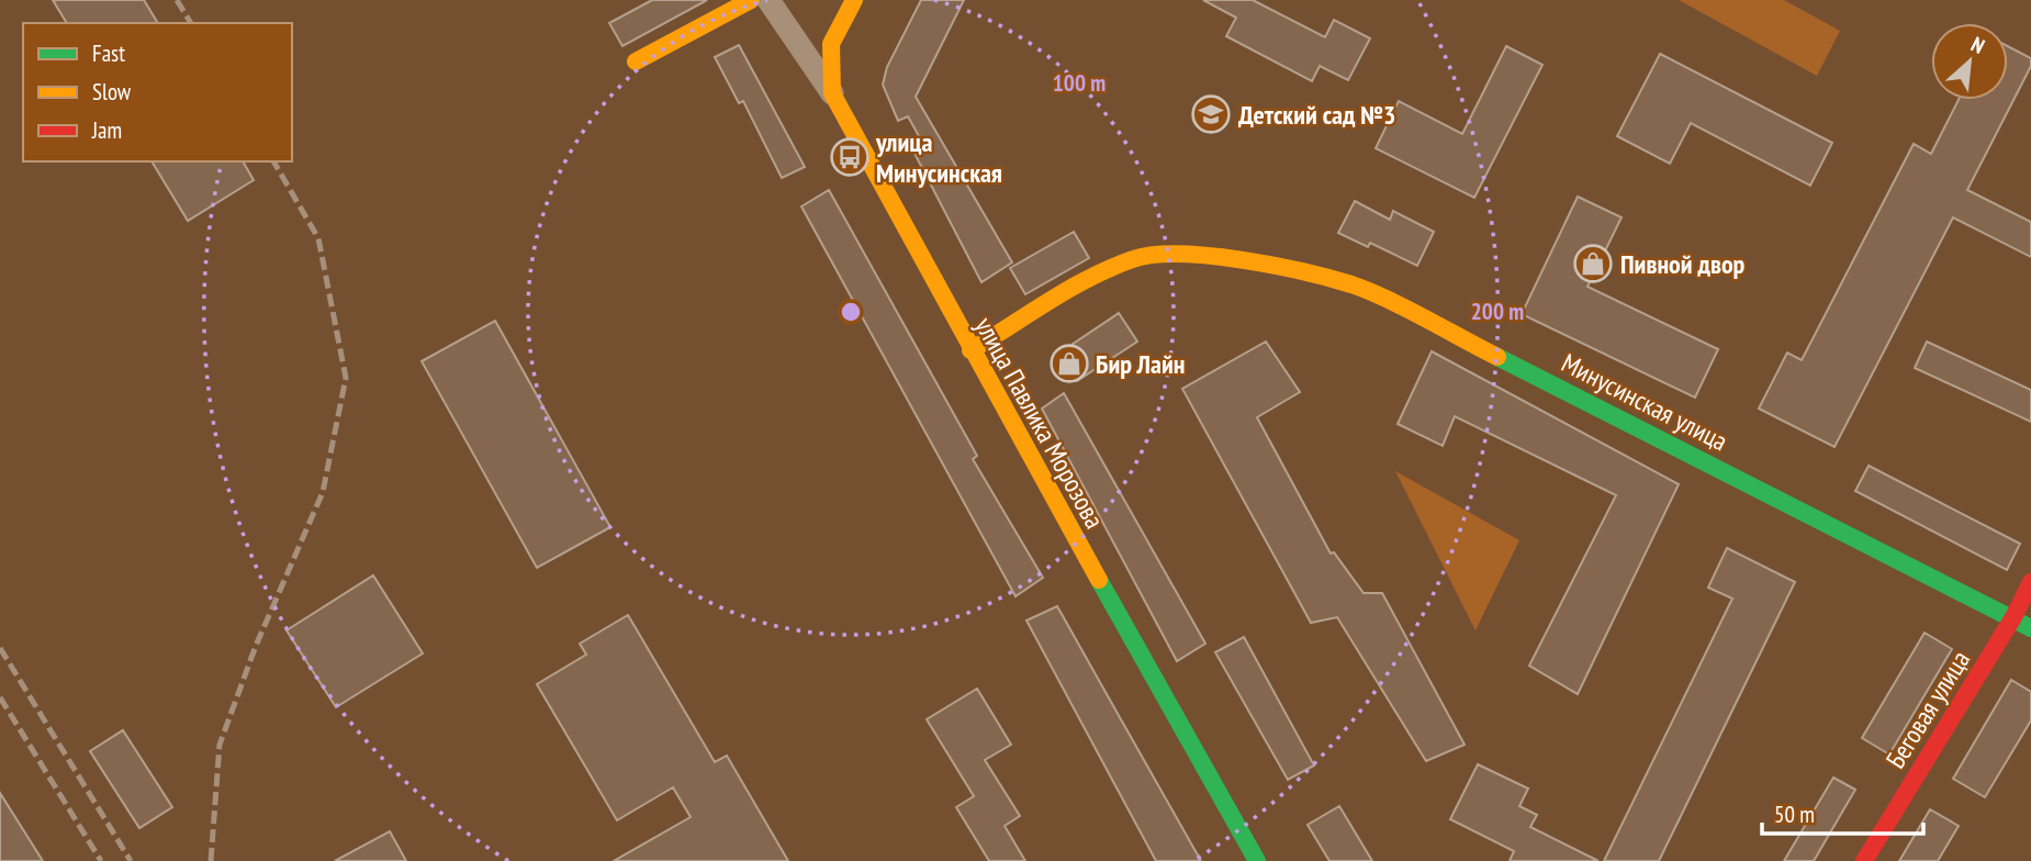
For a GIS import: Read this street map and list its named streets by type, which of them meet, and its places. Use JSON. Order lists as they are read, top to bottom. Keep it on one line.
{"streets":{"street":["Минусинская улица","улица Павлика Морозова","Беговая улица"]},"crossings":[["Минусинская улица","улица Павлика Морозова"],["Минусинская улица","Беговая улица"]],"places":{"school or university":["Детский сад №3"],"bus stop":["улица Минусинская"],"shop":["Пивной двор","Бир Лайн"]},"legend":["Fast","Slow","Jam"],"scale_bar":"50 m","north":"top right","rings":["100 m","200 m"]}
